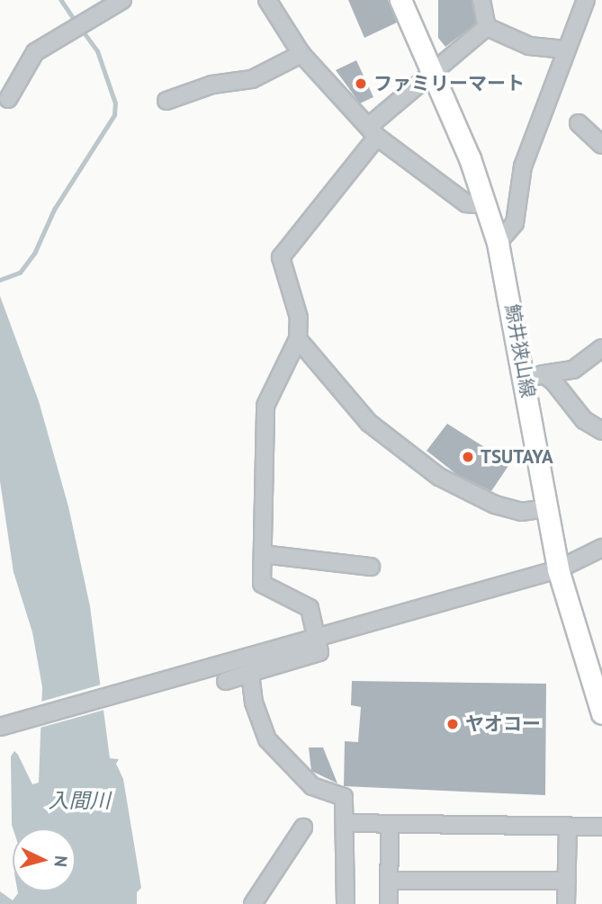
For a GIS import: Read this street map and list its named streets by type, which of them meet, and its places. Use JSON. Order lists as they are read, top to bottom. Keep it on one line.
{"streets":{"main road":["鯨井狭山線"]},"water":["入間川"],"places":["ファミリーマート","TSUTAYA","ヤオコー"],"north":"right"}
